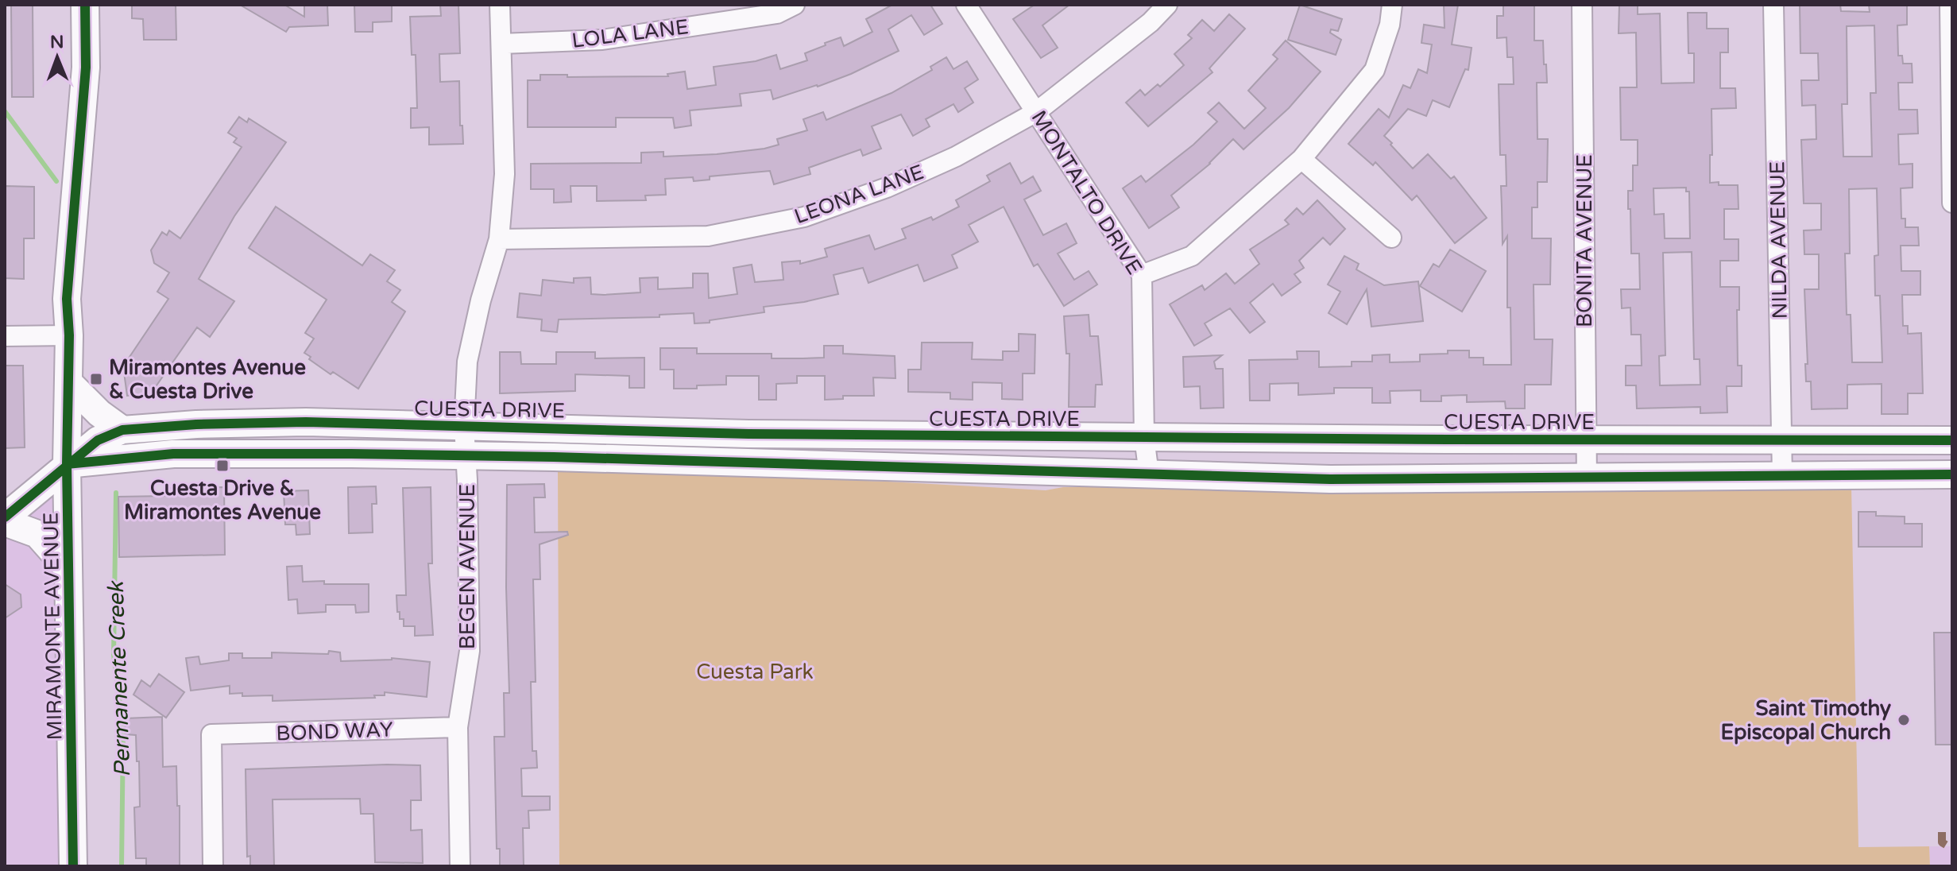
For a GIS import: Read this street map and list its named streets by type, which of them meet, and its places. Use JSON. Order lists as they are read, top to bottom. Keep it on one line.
{"streets":{"main road":["CUESTA DRIVE","MIRAMONTE AVENUE"],"street":["LOLA LANE","MONTALTO DRIVE","LEONA LANE","NILDA AVENUE","BONITA AVENUE","BEGEN AVENUE","BOND WAY"]},"crossings":[["LOLA LANE","BEGEN AVENUE"],["MONTALTO DRIVE","LEONA LANE"],["MONTALTO DRIVE","CUESTA DRIVE"],["LEONA LANE","BEGEN AVENUE"],["NILDA AVENUE","CUESTA DRIVE"],["BONITA AVENUE","CUESTA DRIVE"],["CUESTA DRIVE","BEGEN AVENUE"],["CUESTA DRIVE","MIRAMONTE AVENUE"],["BEGEN AVENUE","BOND WAY"]],"water":["Permanente Creek"],"parks":["Cuesta Park"],"places":{"transit":["Miramontes Avenue & Cuesta Drive","Cuesta Drive & Miramontes Avenue"],"other":["Saint Timothy Episcopal Church"]},"north":"top"}
